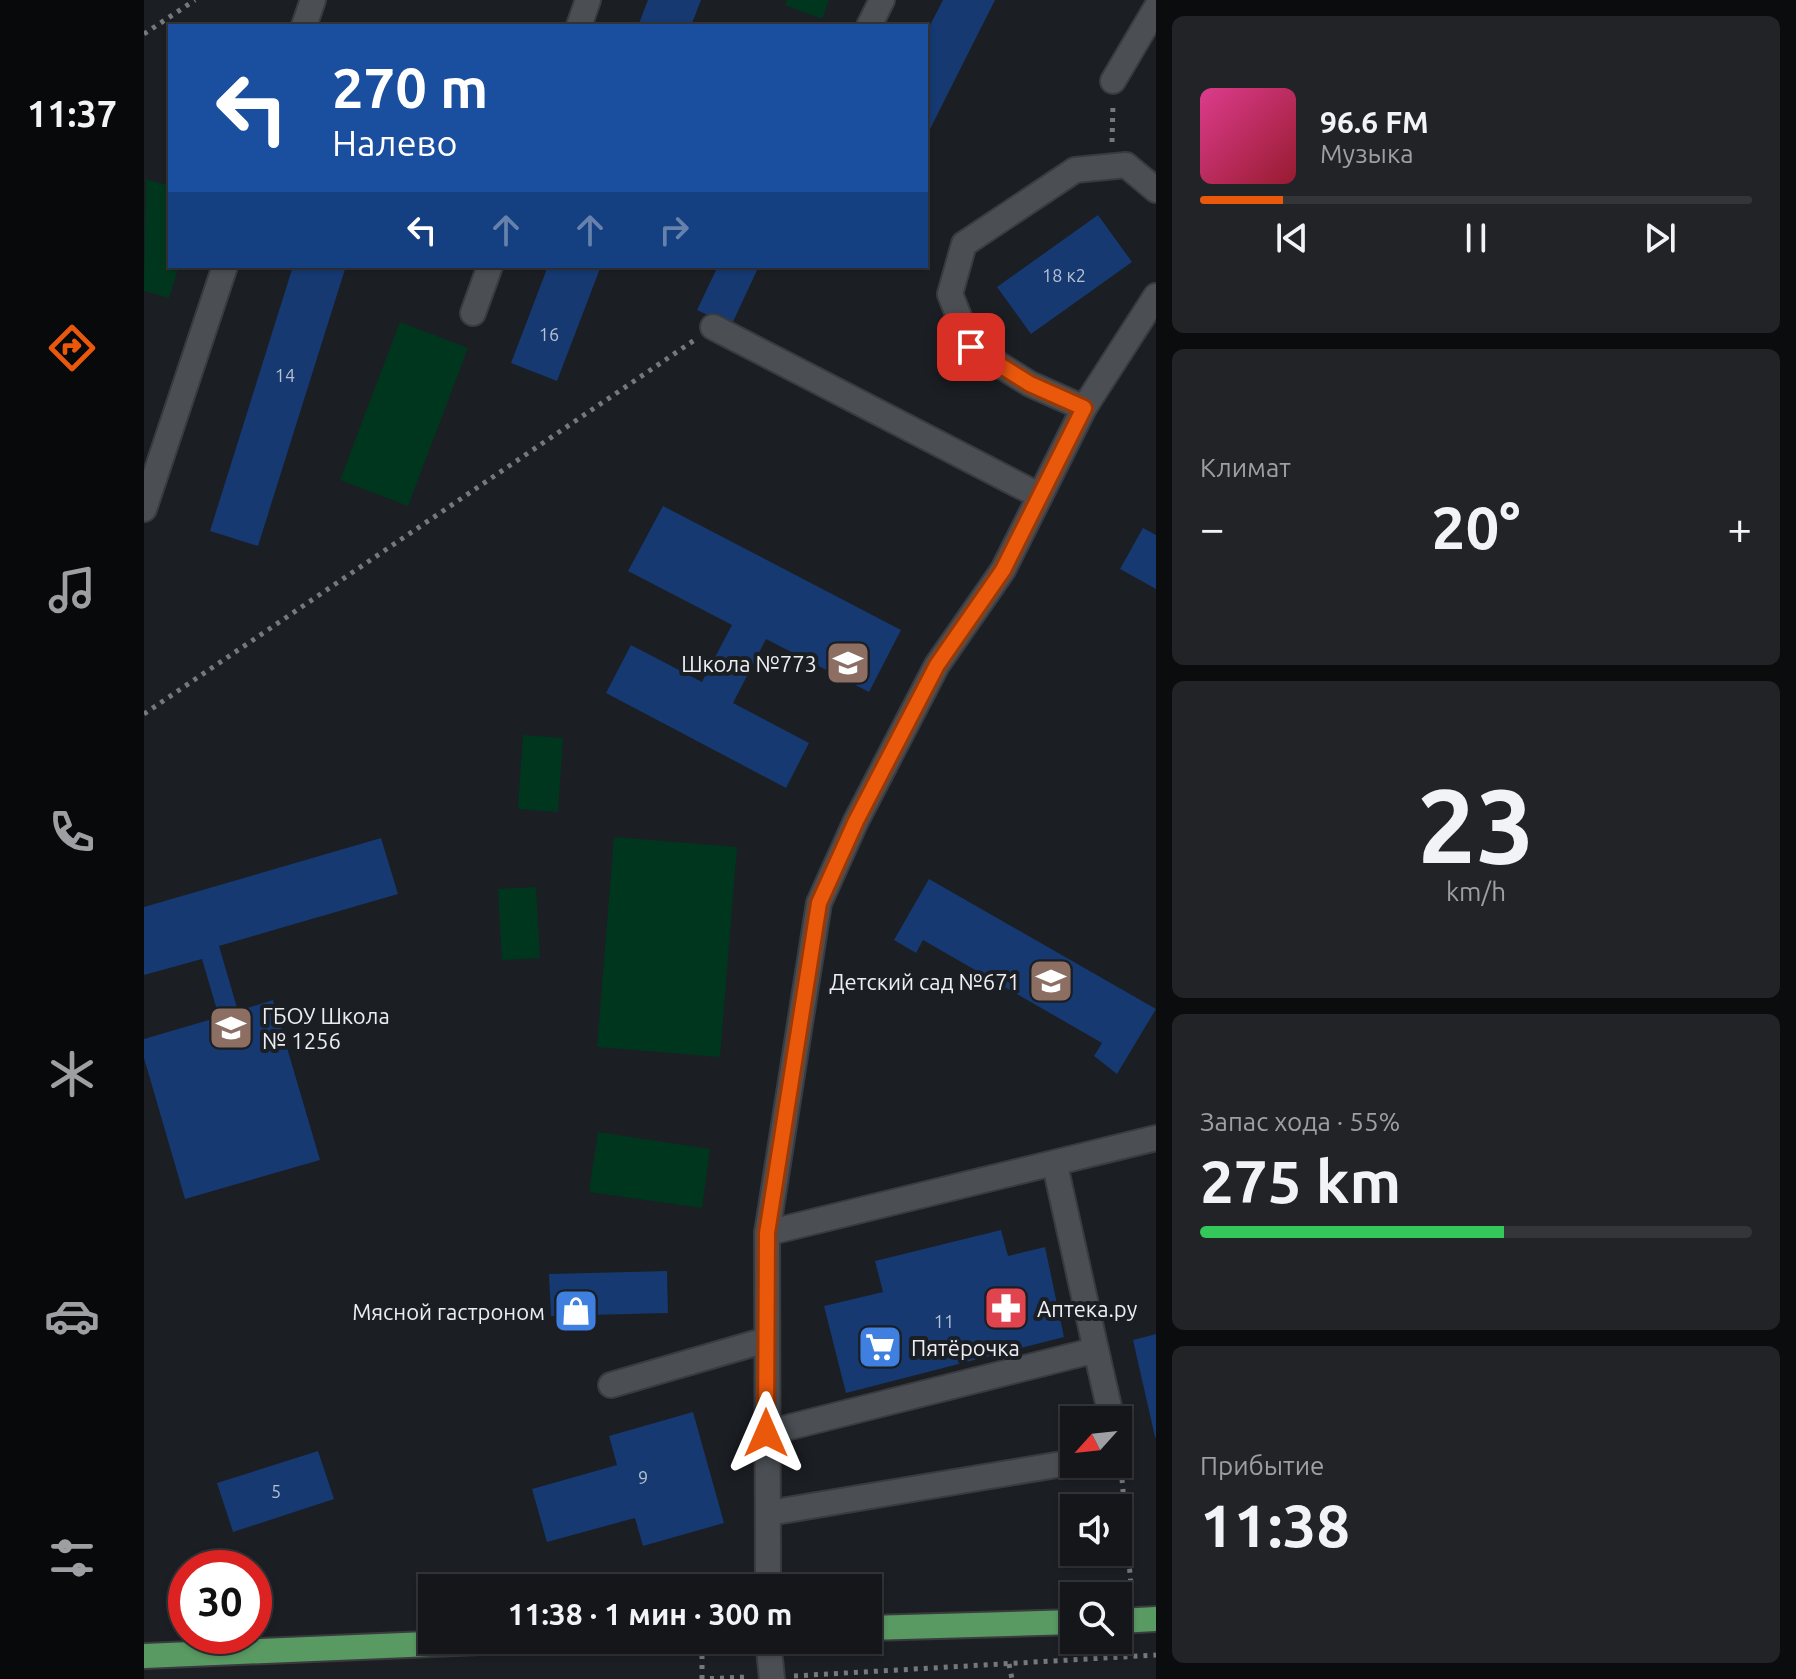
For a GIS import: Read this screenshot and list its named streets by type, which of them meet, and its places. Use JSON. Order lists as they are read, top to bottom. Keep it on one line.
{"places":{"school or university":["Школа №773","Детский сад №671","ГБОУ Школа № 1256"],"pharmacy":["Аптека.ру"],"shop":["Мясной гастроном"],"supermarket":["Пятёрочка"]},"house_numbers":["18 к2","16","14","11","9","5"],"north":"bottom left","page":{"tabs":"11:37","turn":["270 m","Налево"],"song":["96.6 FM","Музыка"],"tile":["Климат",["23","km/h"],["Запас хода · 55%","275 km"],["Прибытие","11:38"]],"heat":["−","20°","+"],"limit":"30","trip":"11:38 · 1 мин · 300 m"}}
